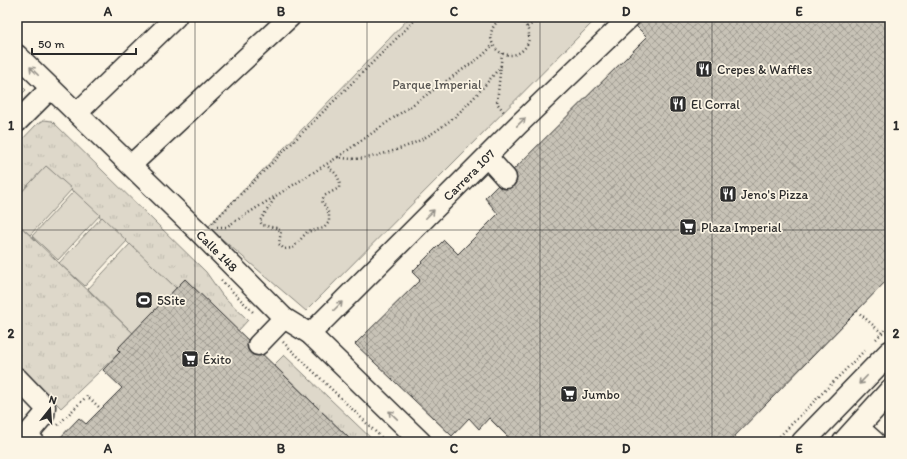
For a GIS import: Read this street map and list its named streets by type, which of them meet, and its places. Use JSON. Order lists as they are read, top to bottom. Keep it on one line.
{"streets":{"street":["Carrera 107","Calle 148"]},"crossings":[["Carrera 107","Calle 148"]],"one_way":["Carrera 107","Calle 148"],"parks":["Parque Imperial"],"places":{"restaurant":["Crepes & Waffles","El Corral","Jeno's Pizza"],"supermarket":["Plaza Imperial","Éxito","Jumbo"],"sports":["5Site"]},"scale_bar":"50 m","north":"top","grid":{"columns":["A","B","C","D","E"],"rows":["1","2"]}}
